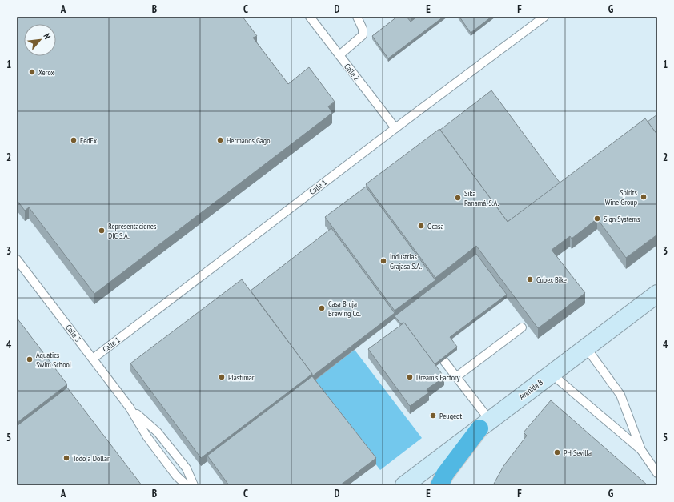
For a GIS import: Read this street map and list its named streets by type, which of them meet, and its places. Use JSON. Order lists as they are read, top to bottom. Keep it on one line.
{"streets":{"street":["Avenida B"],"lane":["Calle 2","Calle 1","Calle 3"]},"crossings":[["Calle 2","Calle 1"],["Calle 1","Calle 3"]],"places":["Xerox","FedEx","Hermanos Gago","Spirits Wine Group","Sika Panamá, S.A.","Sign Systems","Ocasa","Representaciones DIC S.A.","Industrias Grajasa S.A.","Cubex Bike","Casa Bruja Brewing Co.","Aquatics Swim School","Plastimar","Dream's Factory","Peugeot","PH Sevilla","Todo a Dollar"],"north":"top right","grid":{"columns":["A","B","C","D","E","F","G"],"rows":["1","2","3","4","5"]}}
